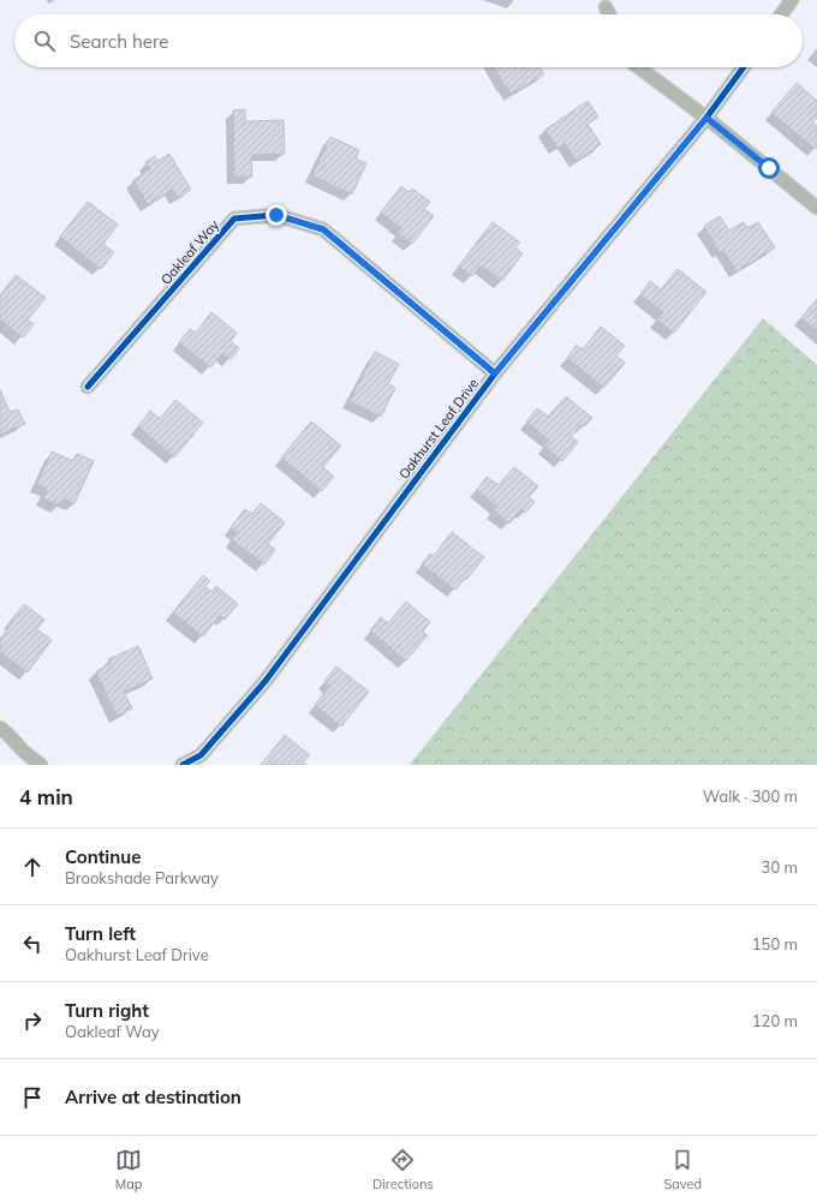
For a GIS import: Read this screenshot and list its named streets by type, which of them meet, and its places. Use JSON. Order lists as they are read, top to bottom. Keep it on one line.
{"streets":{"street":["Oakleaf Way","Oakhurst Leaf Drive"]},"crossings":[["Oakleaf Way","Oakhurst Leaf Drive"]],"page":{"search":"Search here","heading":["4 min","Walk · 300 m"],"list":[["Continue","Brookshade Parkway","30 m"],["Turn left","Oakhurst Leaf Drive","150 m"],["Turn right","Oakleaf Way","120 m"],"Arrive at destination"],"nav":["Map","Directions","Saved"]}}
